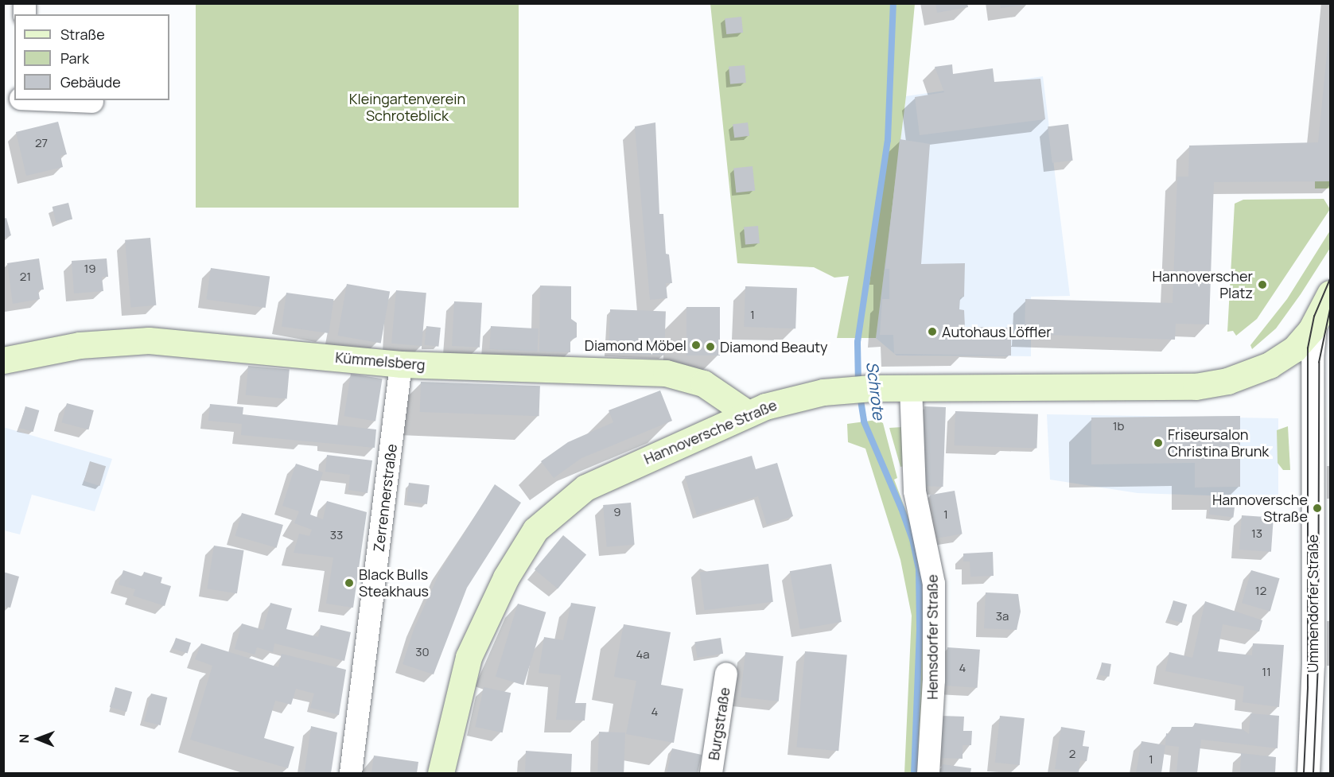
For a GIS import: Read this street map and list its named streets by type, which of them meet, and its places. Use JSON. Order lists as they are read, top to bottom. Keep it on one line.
{"streets":{"main road":["Kümmelsberg","Hannoversche Straße"],"street":["Zerrennerstraße","Ummendorfer Straße","Hemsdorfer Straße","Burgstraße"]},"crossings":[["Kümmelsberg","Hannoversche Straße"],["Kümmelsberg","Zerrennerstraße"],["Hannoversche Straße","Ummendorfer Straße"],["Hannoversche Straße","Hemsdorfer Straße"]],"water":["Schrote"],"parks":["Kleingartenverein Schroteblick"],"places":["Hannoverscher Platz","Autohaus Löffler","Diamond Möbel","Diamond Beauty","Friseursalon Christina Brunk","Hannoversche Straße","Black Bulls Steakhaus"],"house_numbers":["27","19","21","1","1b","9","1","13","33","12","3a","30","4a","4","11","4","2","1"],"legend":["Straße","Park","Gebäude"],"north":"left"}
